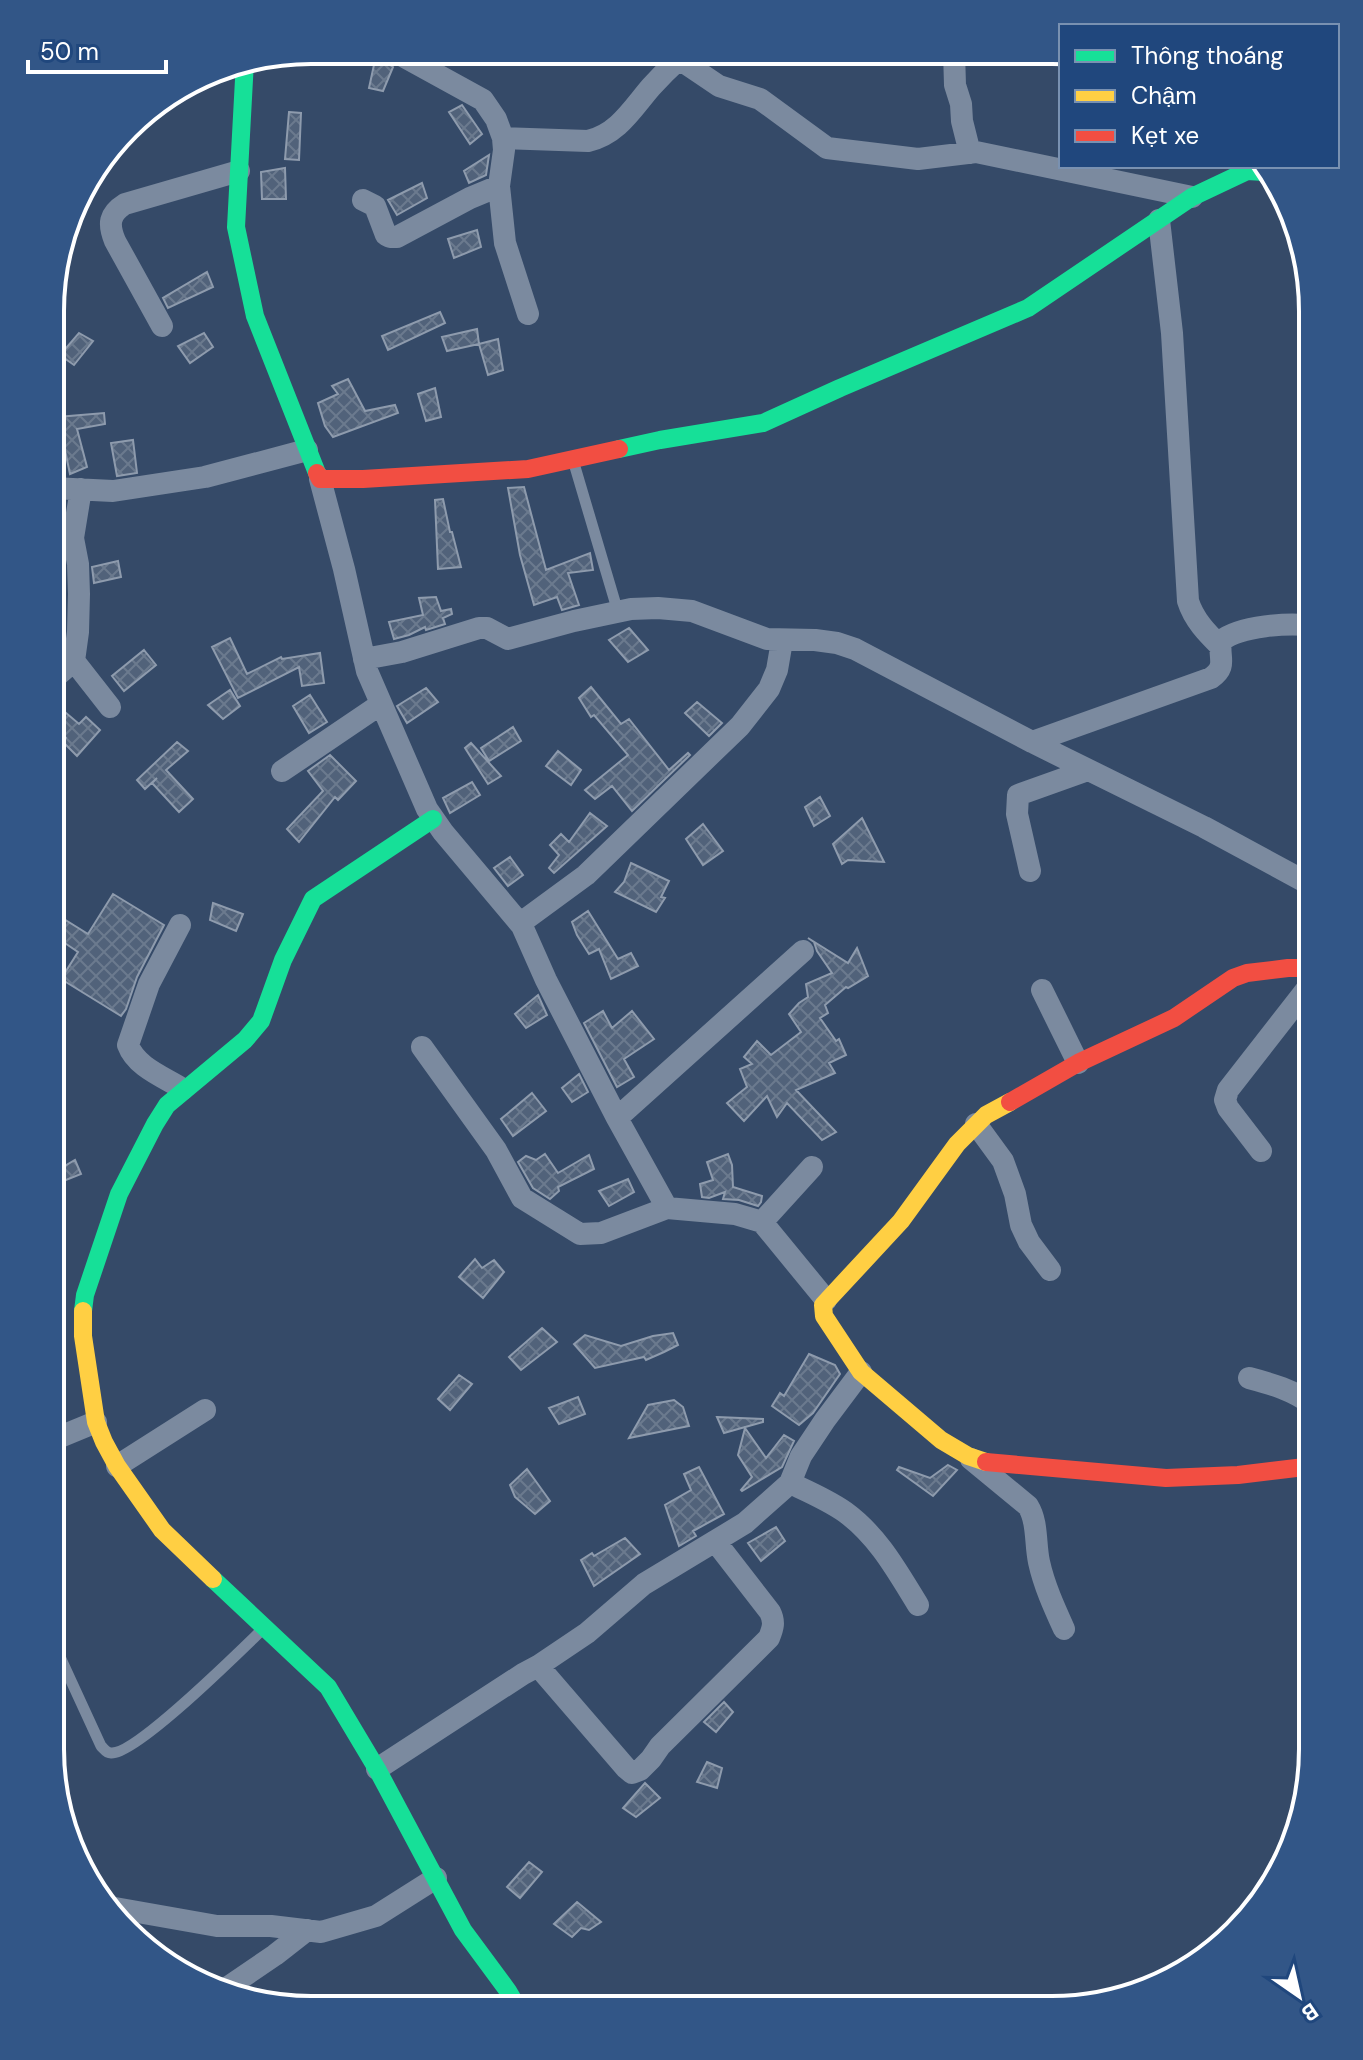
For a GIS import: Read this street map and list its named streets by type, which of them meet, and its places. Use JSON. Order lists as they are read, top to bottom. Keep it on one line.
{"legend":["Thông thoáng","Chậm","Kẹt xe"],"scale_bar":"50 m","north":"bottom right"}
